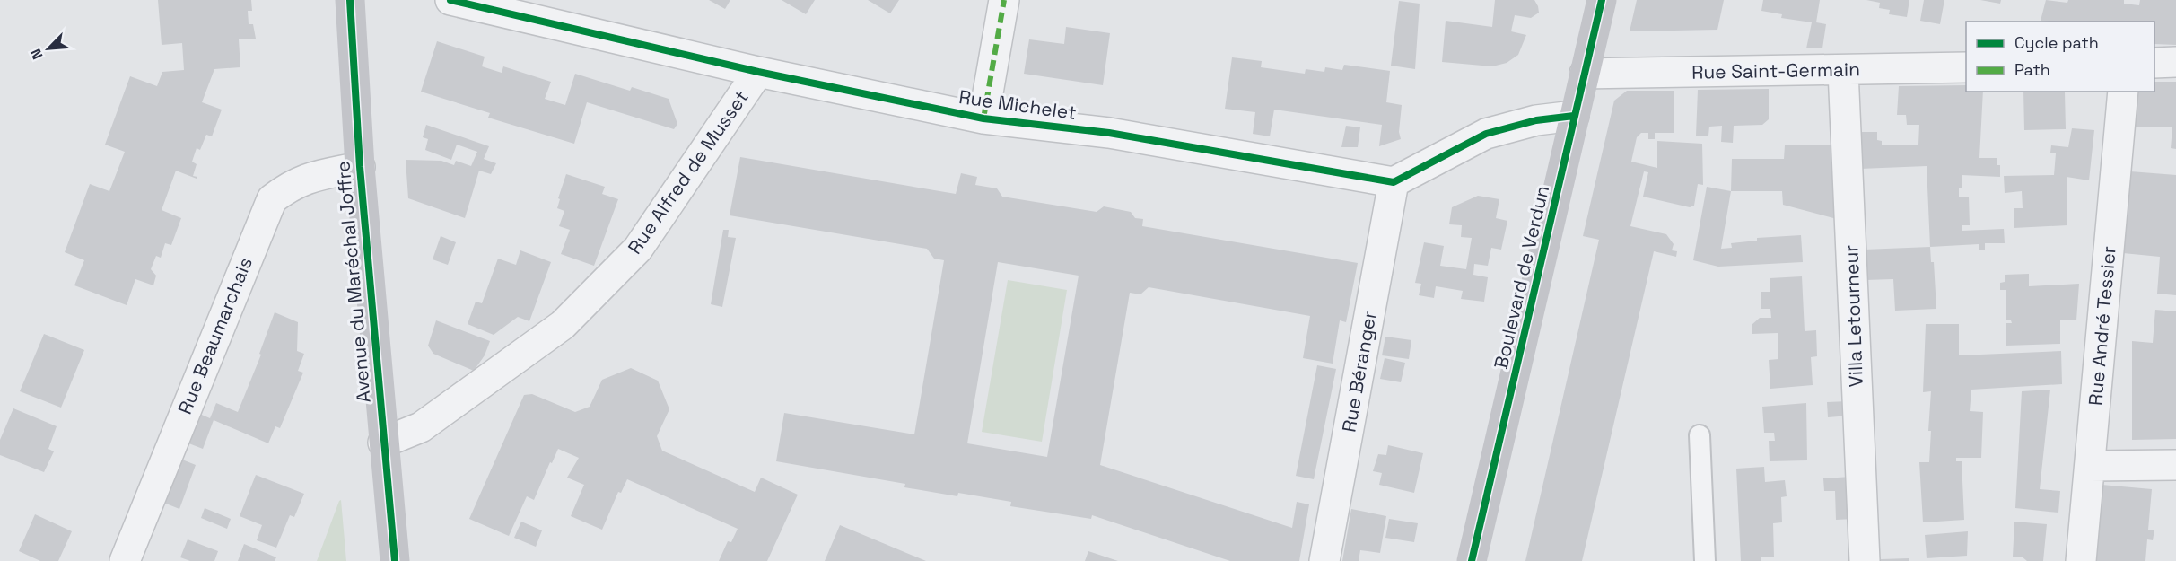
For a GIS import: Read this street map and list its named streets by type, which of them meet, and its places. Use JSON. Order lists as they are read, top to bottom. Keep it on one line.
{"streets":{"street":["Rue Saint-Germain","Rue Michelet","Rue Alfred de Musset","Boulevard de Verdun","Avenue du Maréchal Joffre","Villa Letourneur","Rue André Tessier","Rue Beaumarchais","Rue Béranger"]},"crossings":[["Rue Saint-Germain","Boulevard de Verdun"],["Rue Saint-Germain","Villa Letourneur"],["Rue Michelet","Rue Alfred de Musset"],["Rue Michelet","Rue Béranger"],["Rue Alfred de Musset","Avenue du Maréchal Joffre"],["Avenue du Maréchal Joffre","Rue Beaumarchais"]],"legend":["Cycle path","Path"],"north":"bottom left"}
